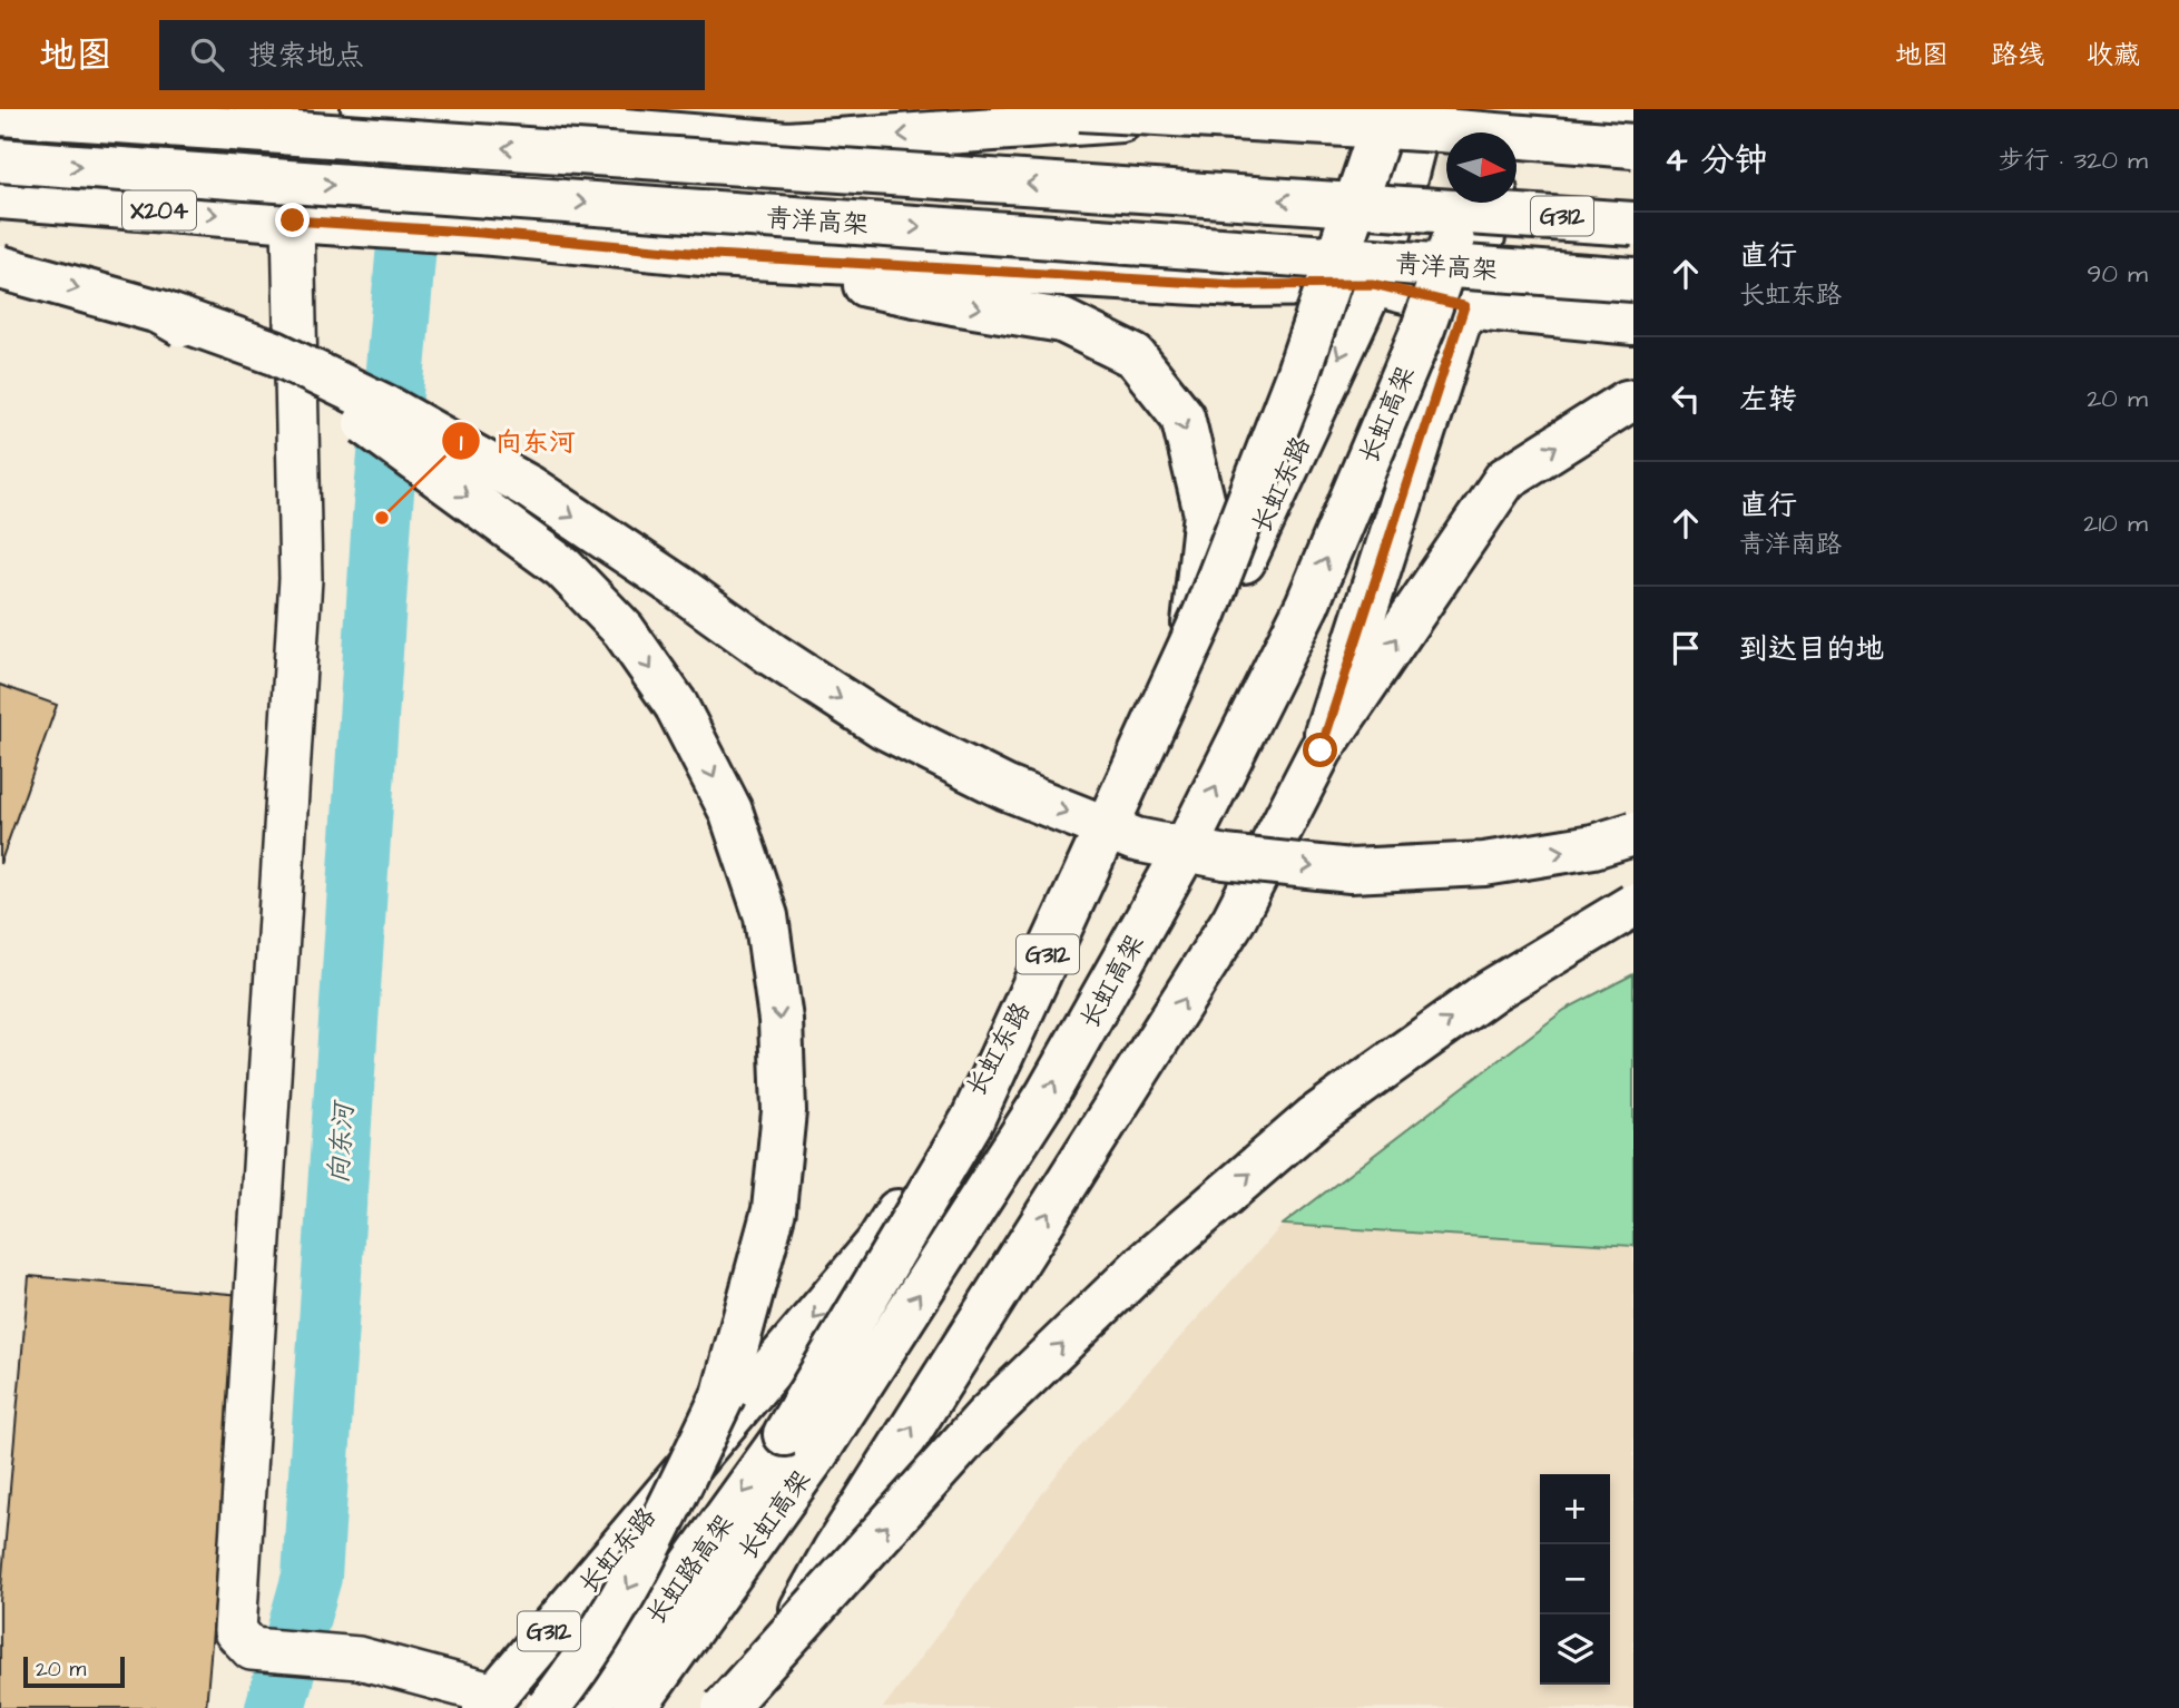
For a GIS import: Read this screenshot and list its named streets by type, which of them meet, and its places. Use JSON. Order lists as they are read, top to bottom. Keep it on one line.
{"streets":{"main road":["X204","G312","青洋高架","长虹高架","长虹东路","长虹路高架"]},"crossings":[["X204","青洋高架"],["X204","长虹东路"],["G312","青洋高架"],["G312","长虹东路"],["长虹高架","长虹东路"],["长虹高架","长虹路高架"]],"water":["向东河"],"places":["向东河"],"scale_bar":"20 m","north":"right","page":{"header":"地图","search":"搜索地点","nav":["地图","路线","收藏"],"heading":["4 分钟","步行 · 320 m"],"list":[["直行","长虹东路","90 m"],["左转","20 m"],["直行","青洋南路","210 m"],"到达目的地"],"map_buttons":["+","−"],"scale":"20 m"}}
